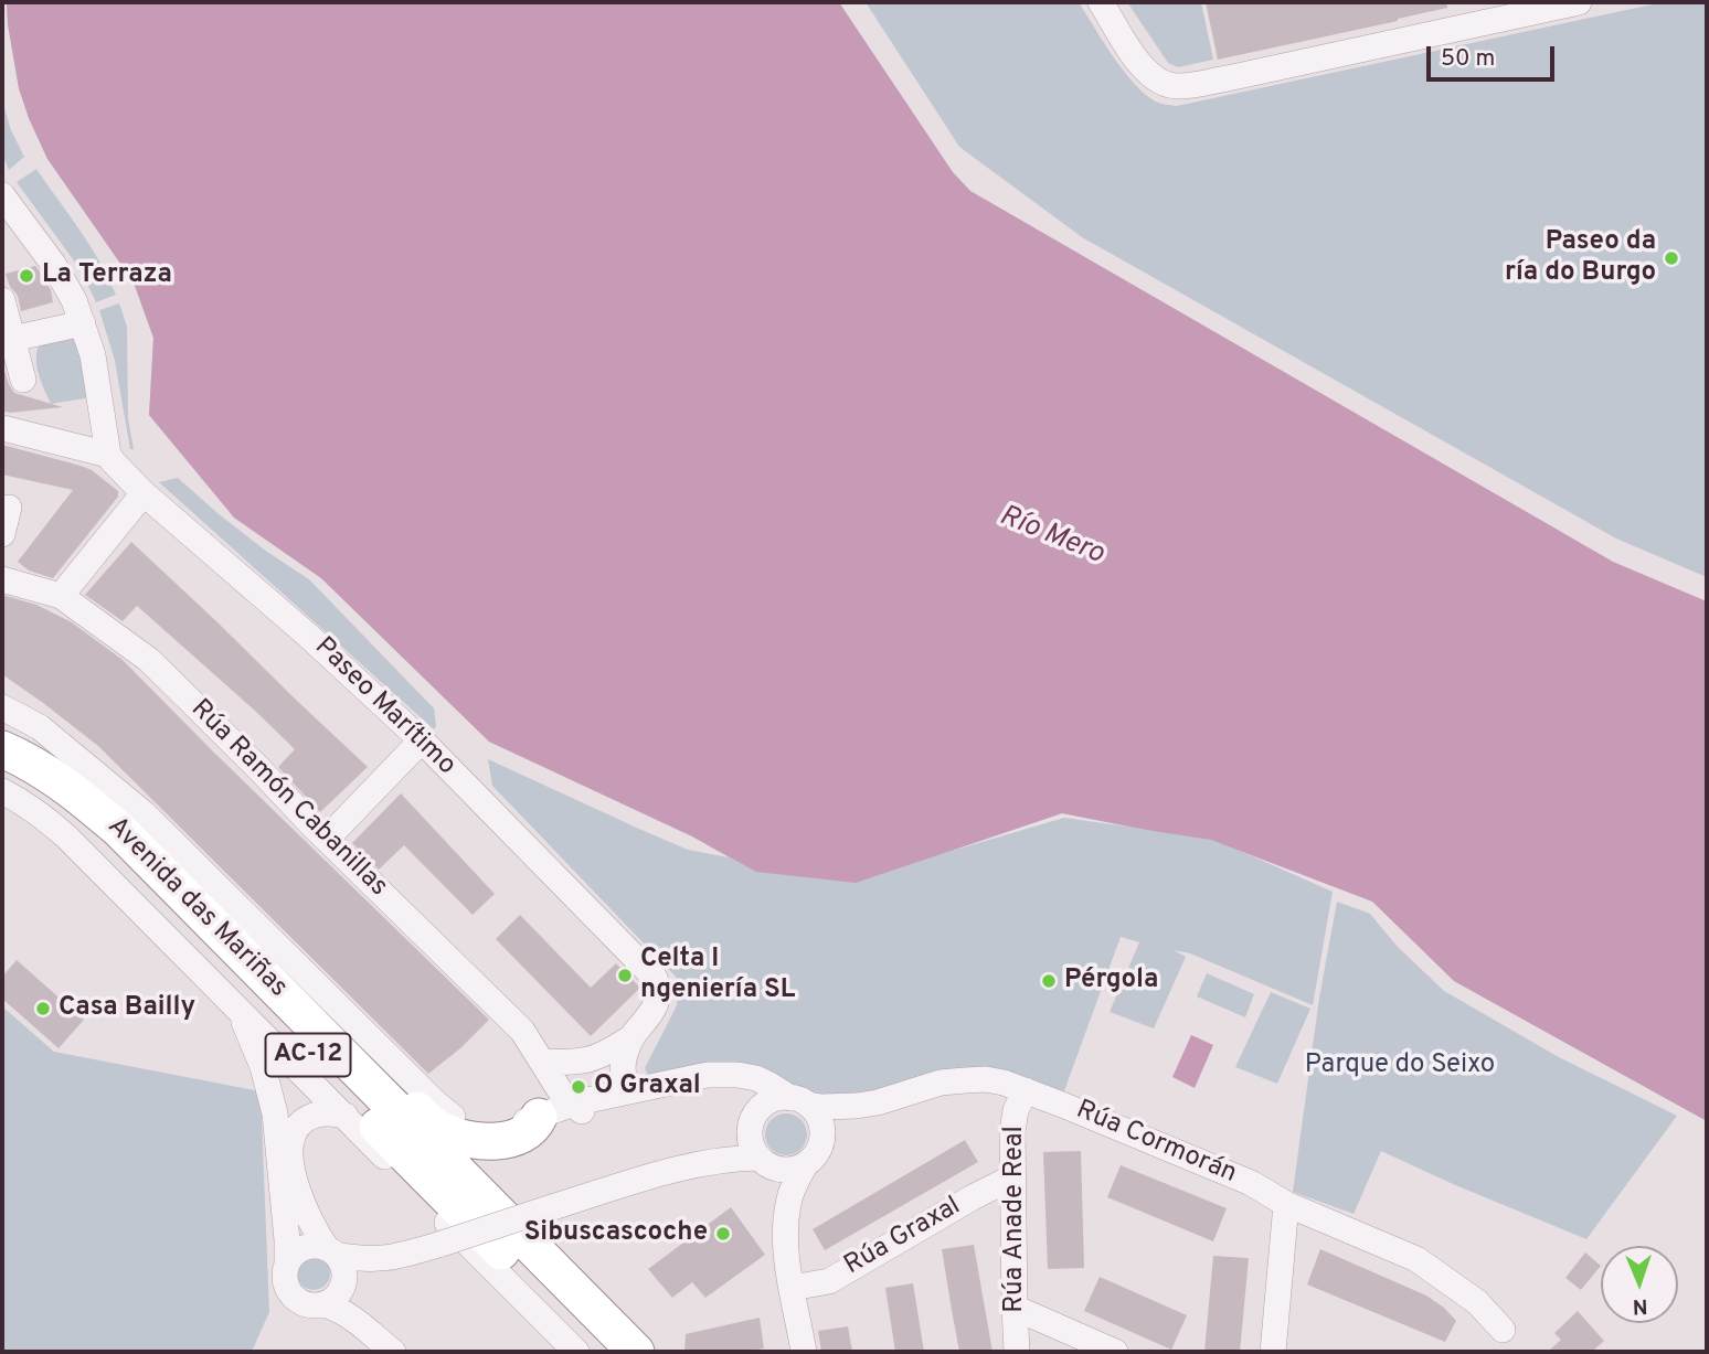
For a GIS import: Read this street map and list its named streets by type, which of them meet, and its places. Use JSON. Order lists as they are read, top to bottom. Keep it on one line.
{"streets":{"highway":["Avenida das Mariñas","AC-12"],"street":["Paseo Marítimo","Rúa Ramón Cabanillas","Rúa Cormorán","Rúa Anade Real","Rúa Graxal"]},"crossings":[["Rúa Cormorán","Rúa Anade Real"],["Rúa Anade Real","Rúa Graxal"]],"water":["Río Mero"],"parks":["Parque do Seixo"],"places":["Paseo da ría do Burgo","La Terraza","Celta I ngeniería SL","Pérgola","Casa Bailly","O Graxal","Sibuscascoche"],"scale_bar":"50 m","north":"bottom"}
